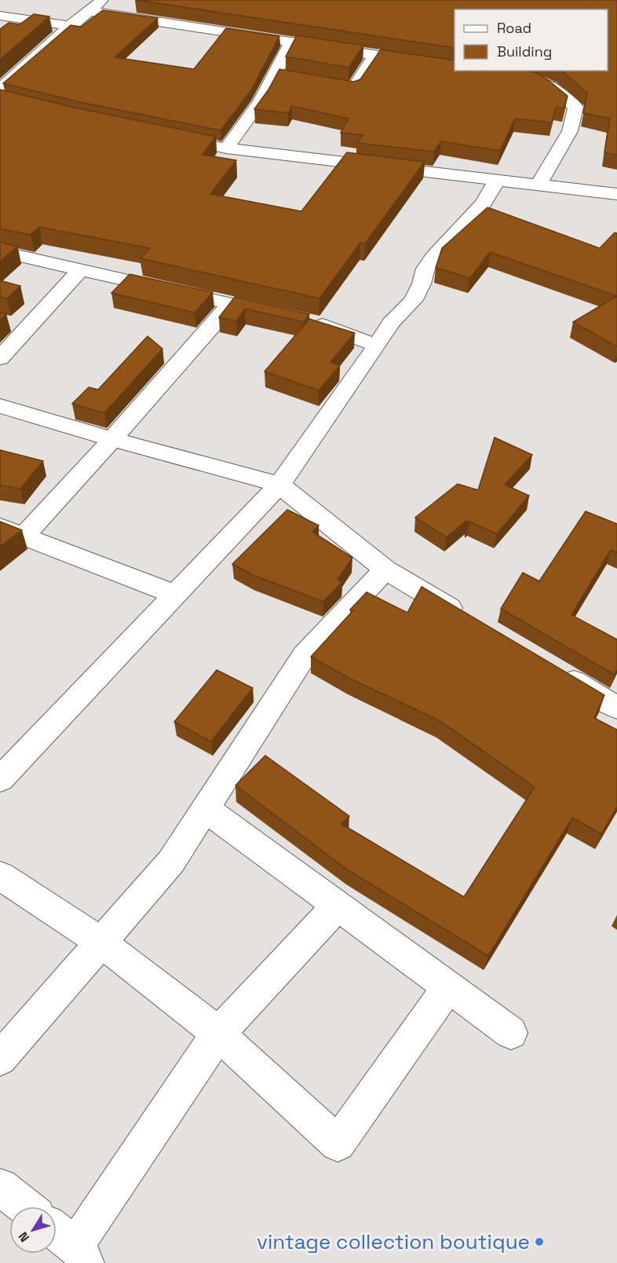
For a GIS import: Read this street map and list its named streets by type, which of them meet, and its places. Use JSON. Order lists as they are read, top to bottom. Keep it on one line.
{"places":["vintage collection boutique"],"legend":["Road","Building"],"north":"bottom left"}
